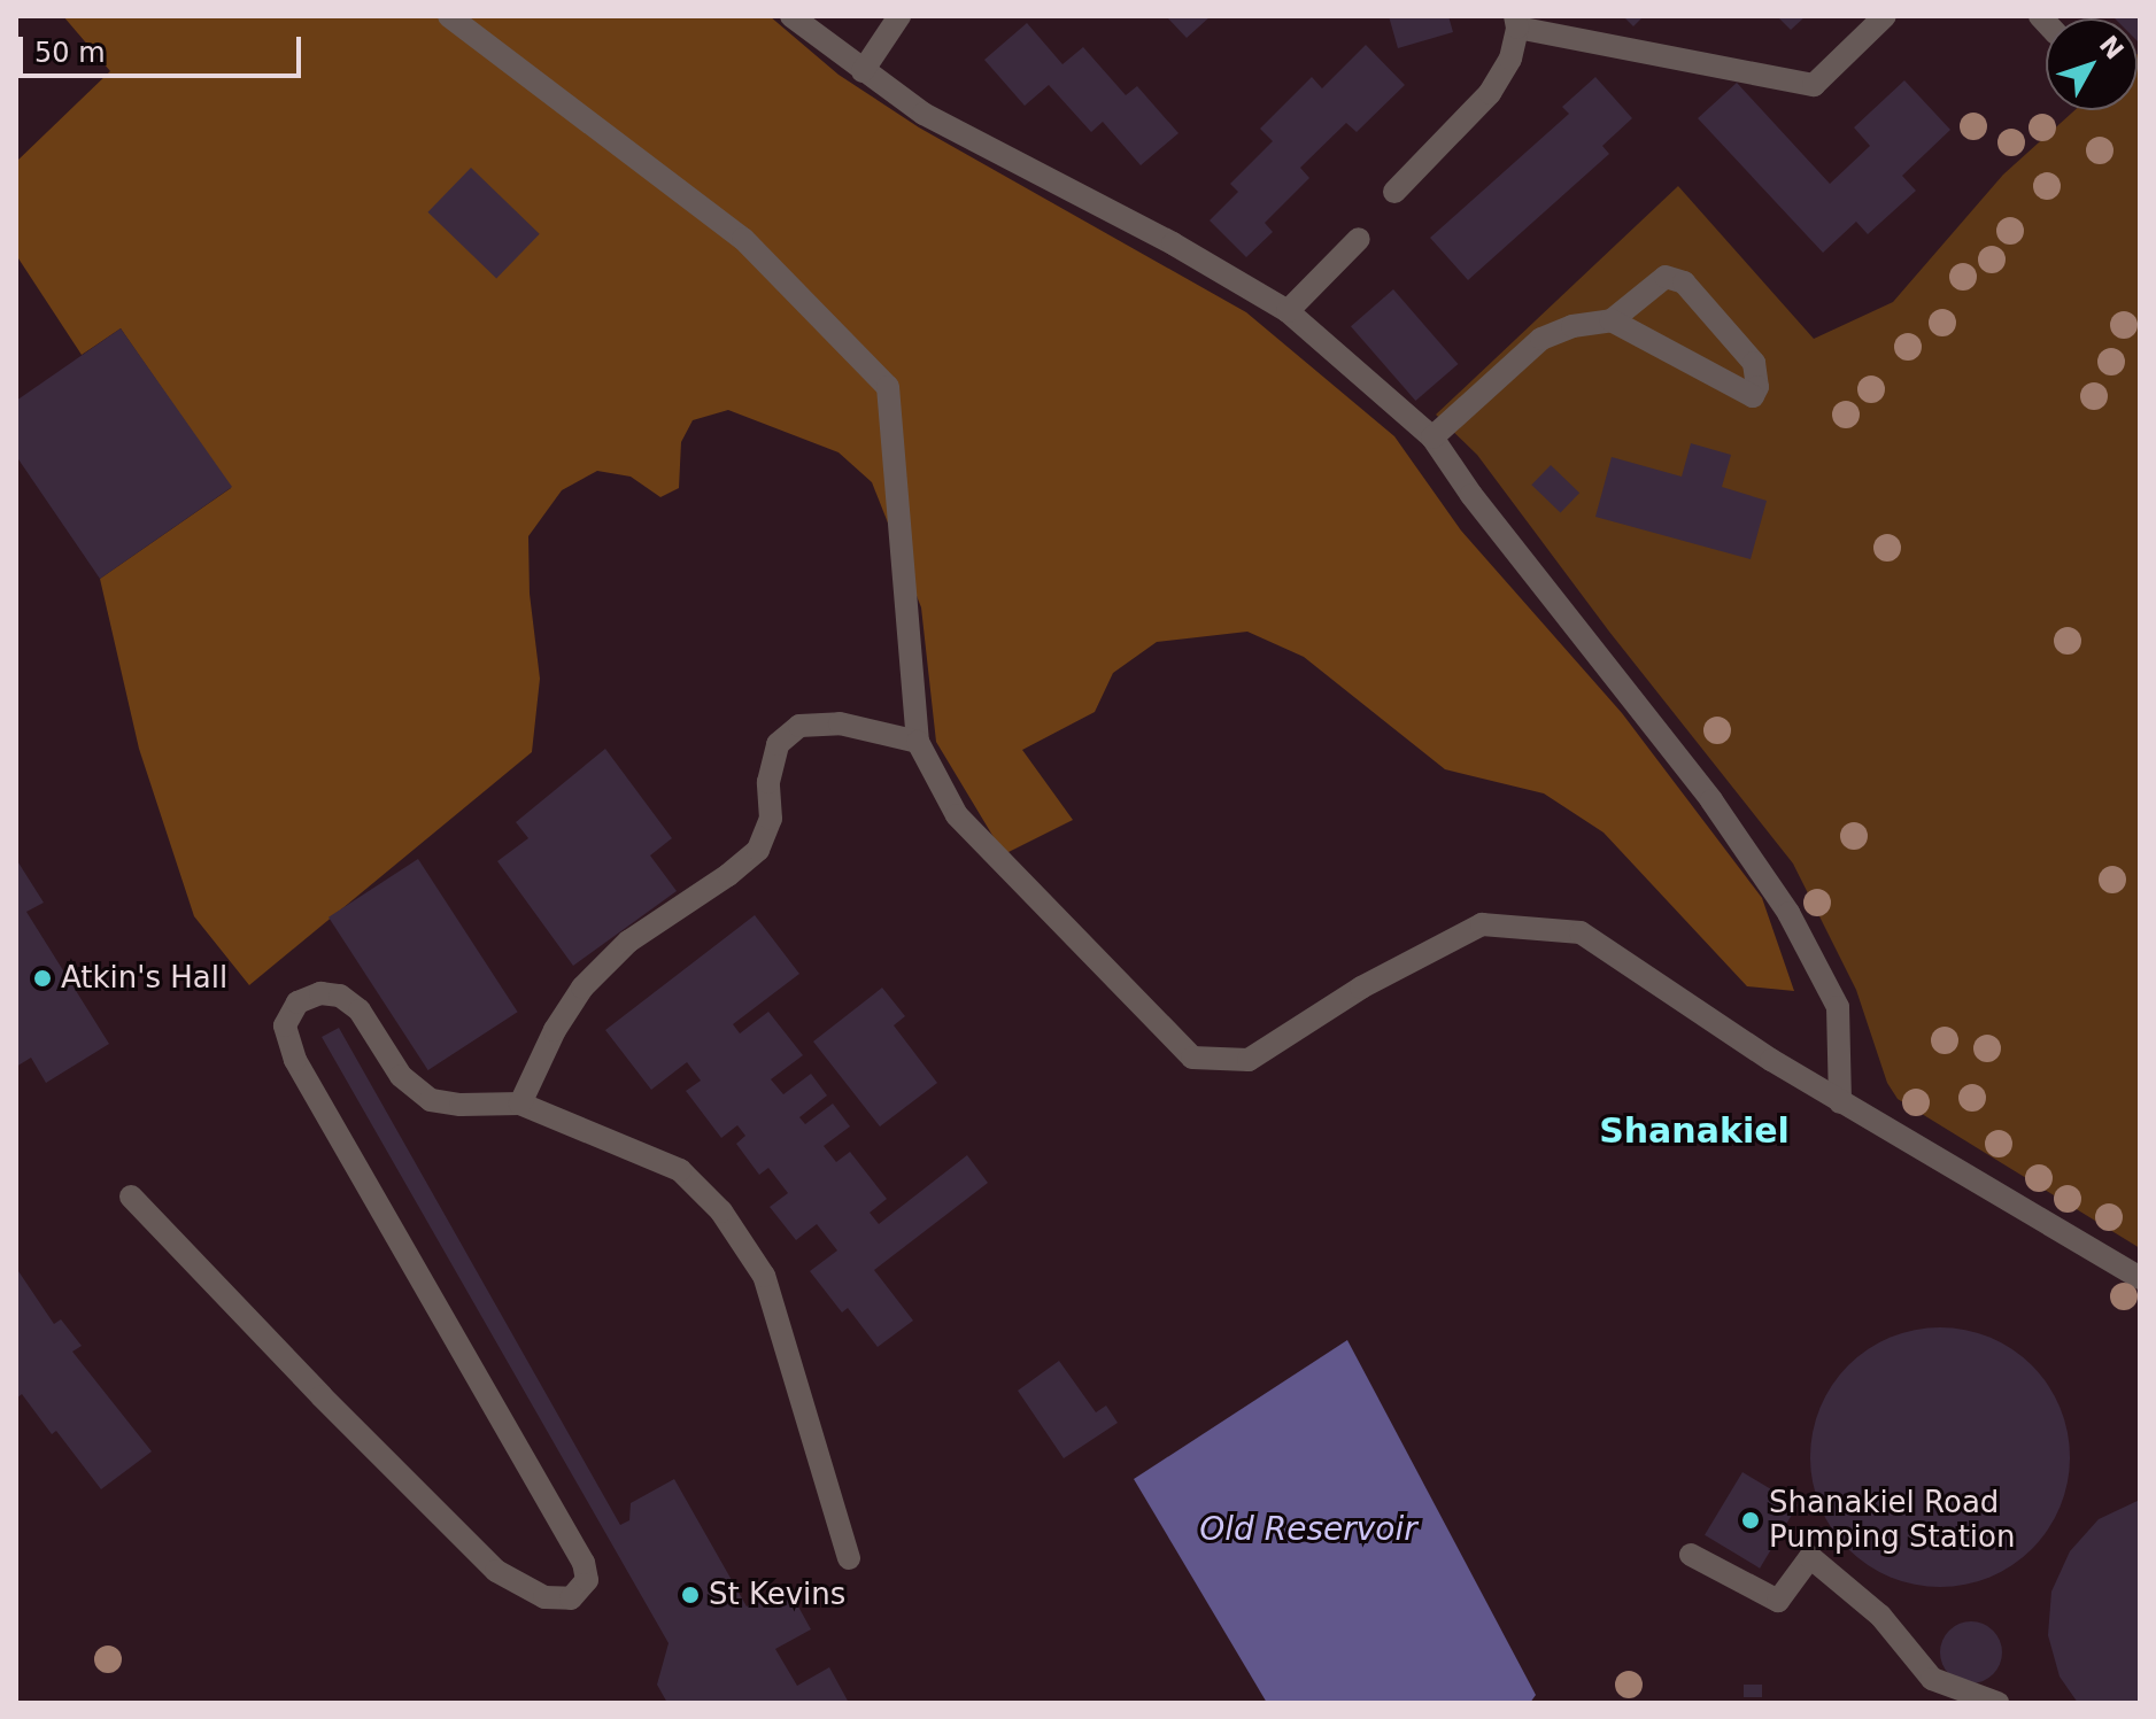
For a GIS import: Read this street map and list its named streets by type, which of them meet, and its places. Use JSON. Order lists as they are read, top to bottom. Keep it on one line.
{"districts":["Shanakiel"],"water":["Old Reservoir"],"places":["Atkin's Hall","Shanakiel Road Pumping Station","St Kevins"],"scale_bar":"50 m","north":"top right"}
